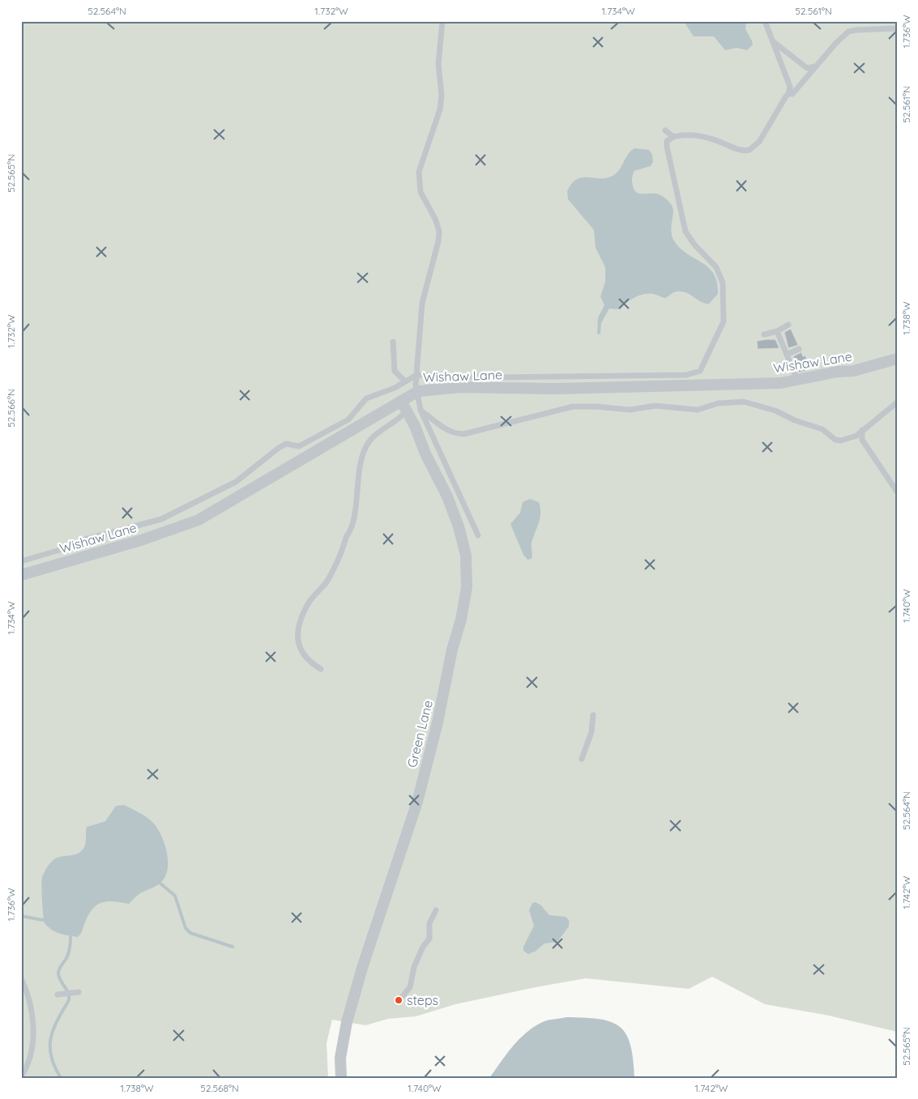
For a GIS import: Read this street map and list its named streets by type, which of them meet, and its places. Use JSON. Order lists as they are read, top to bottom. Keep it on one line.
{"streets":{"street":["Wishaw Lane","Green Lane"]},"crossings":[["Wishaw Lane","Green Lane"]],"places":["steps"],"coordinates":["52.564°N","1.732°W","1.734°W","52.561°N","1.736°W","52.565°N","1.738°W","52.566°N","1.740°W","1.742°W","52.568°N"]}
